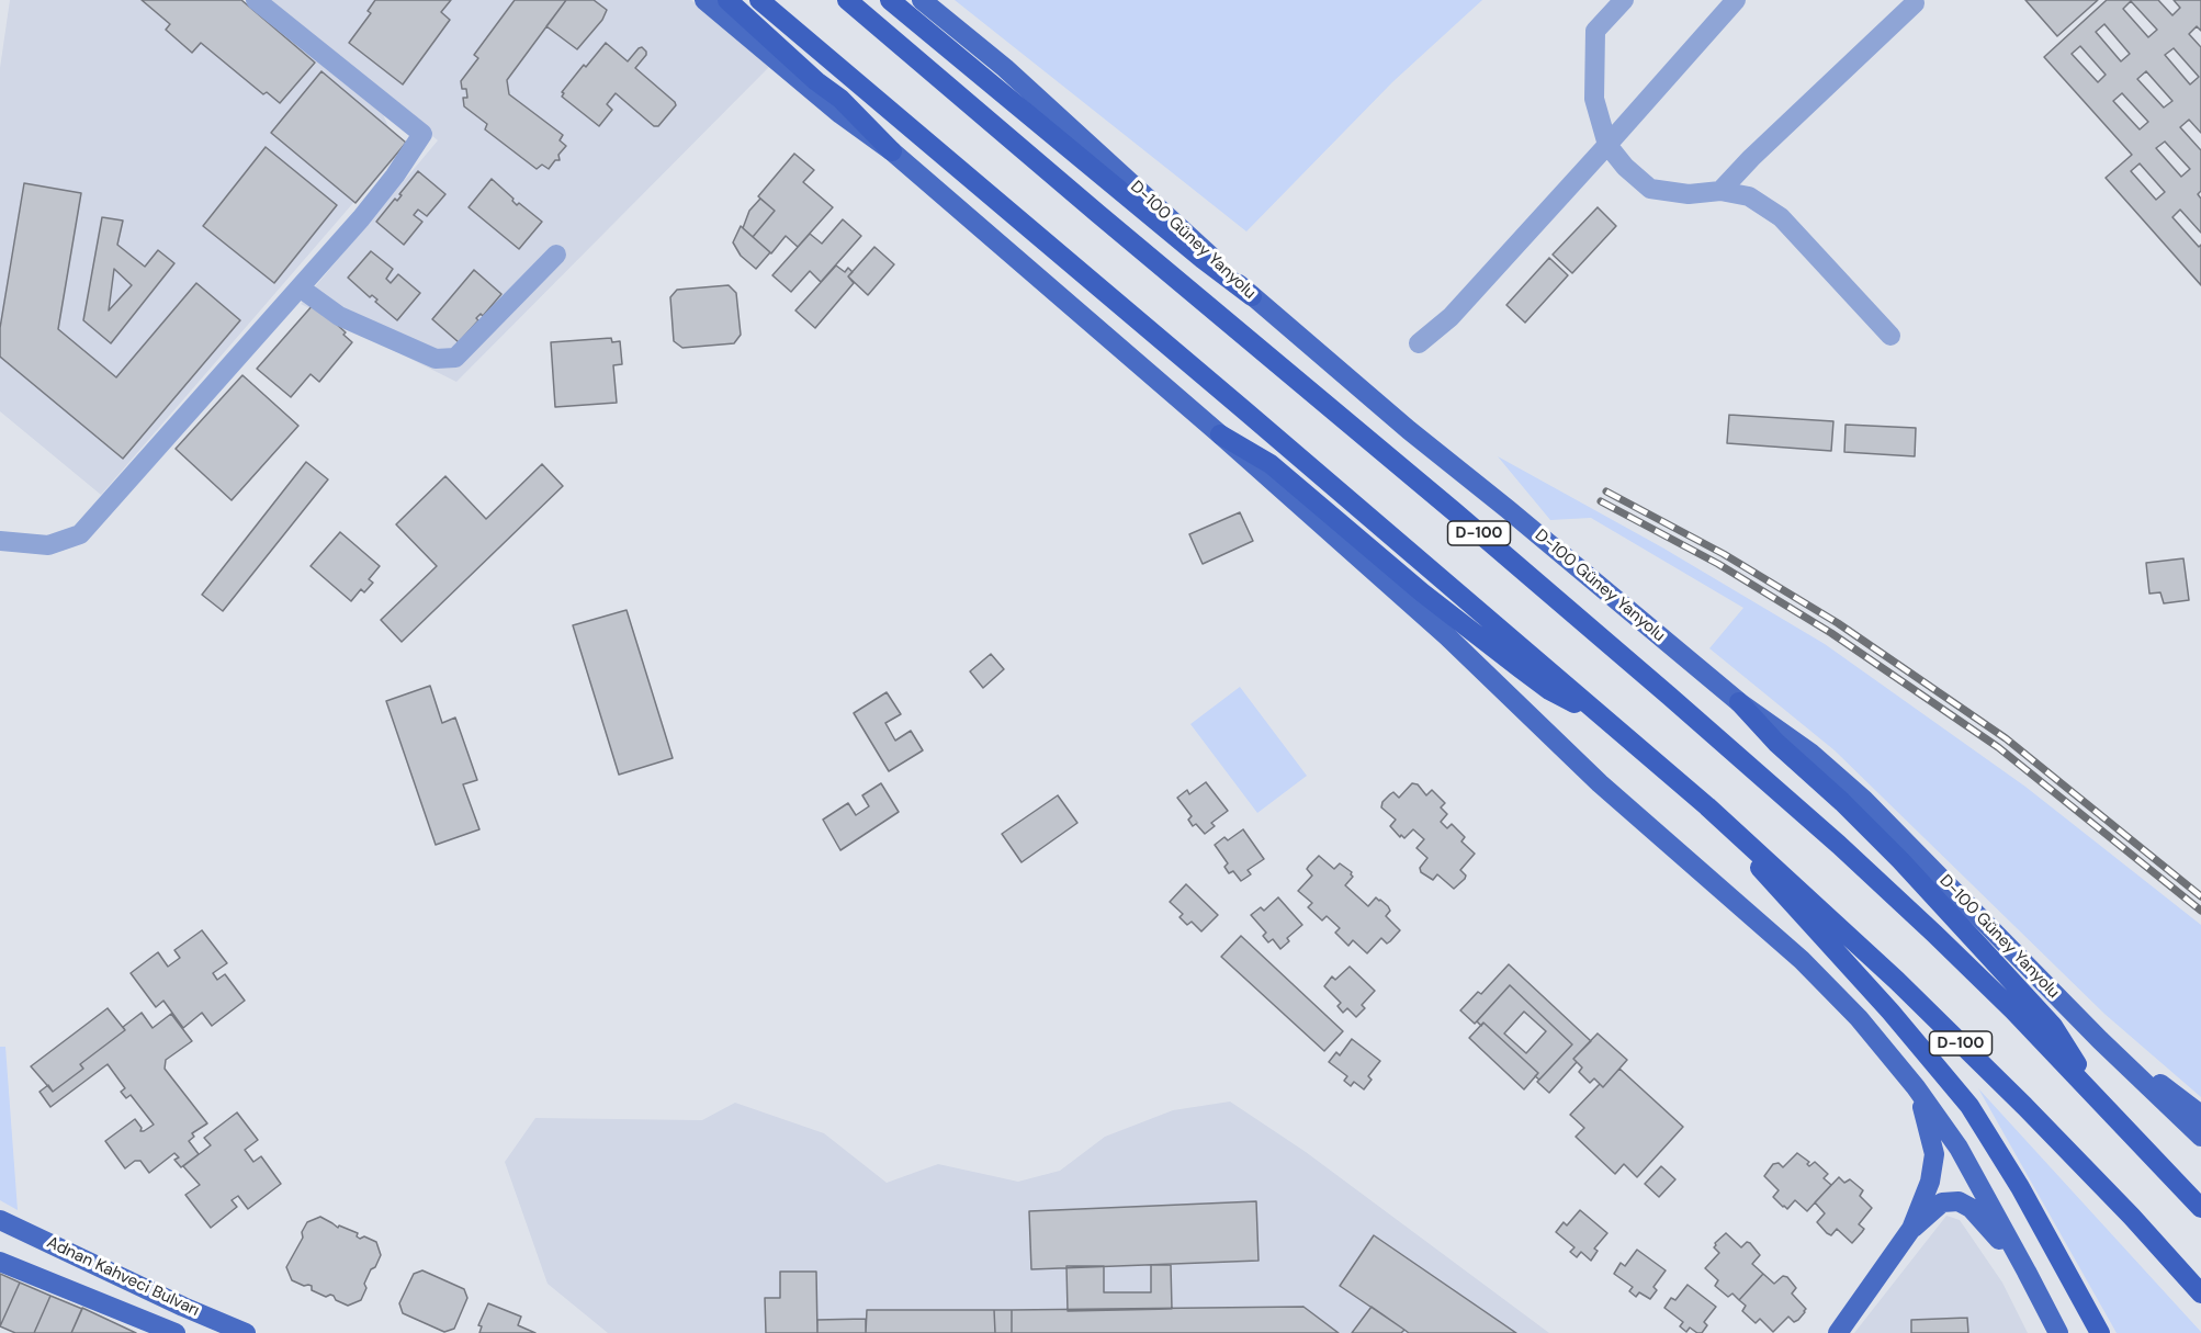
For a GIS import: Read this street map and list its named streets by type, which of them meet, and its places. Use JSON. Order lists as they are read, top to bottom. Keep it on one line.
{"streets":{"highway":["D-100"],"main road":["D-100 Güney Yanyolu","Adnan Kahveci Bulvarı"]}}
